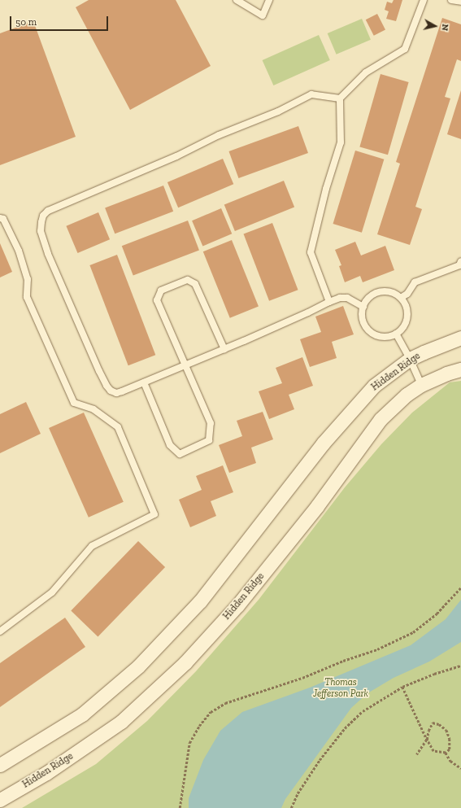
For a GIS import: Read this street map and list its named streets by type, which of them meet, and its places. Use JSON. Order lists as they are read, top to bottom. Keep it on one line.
{"streets":{"street":["Hidden Ridge"]},"parks":["Thomas Jefferson Park"],"scale_bar":"50 m","north":"right"}
